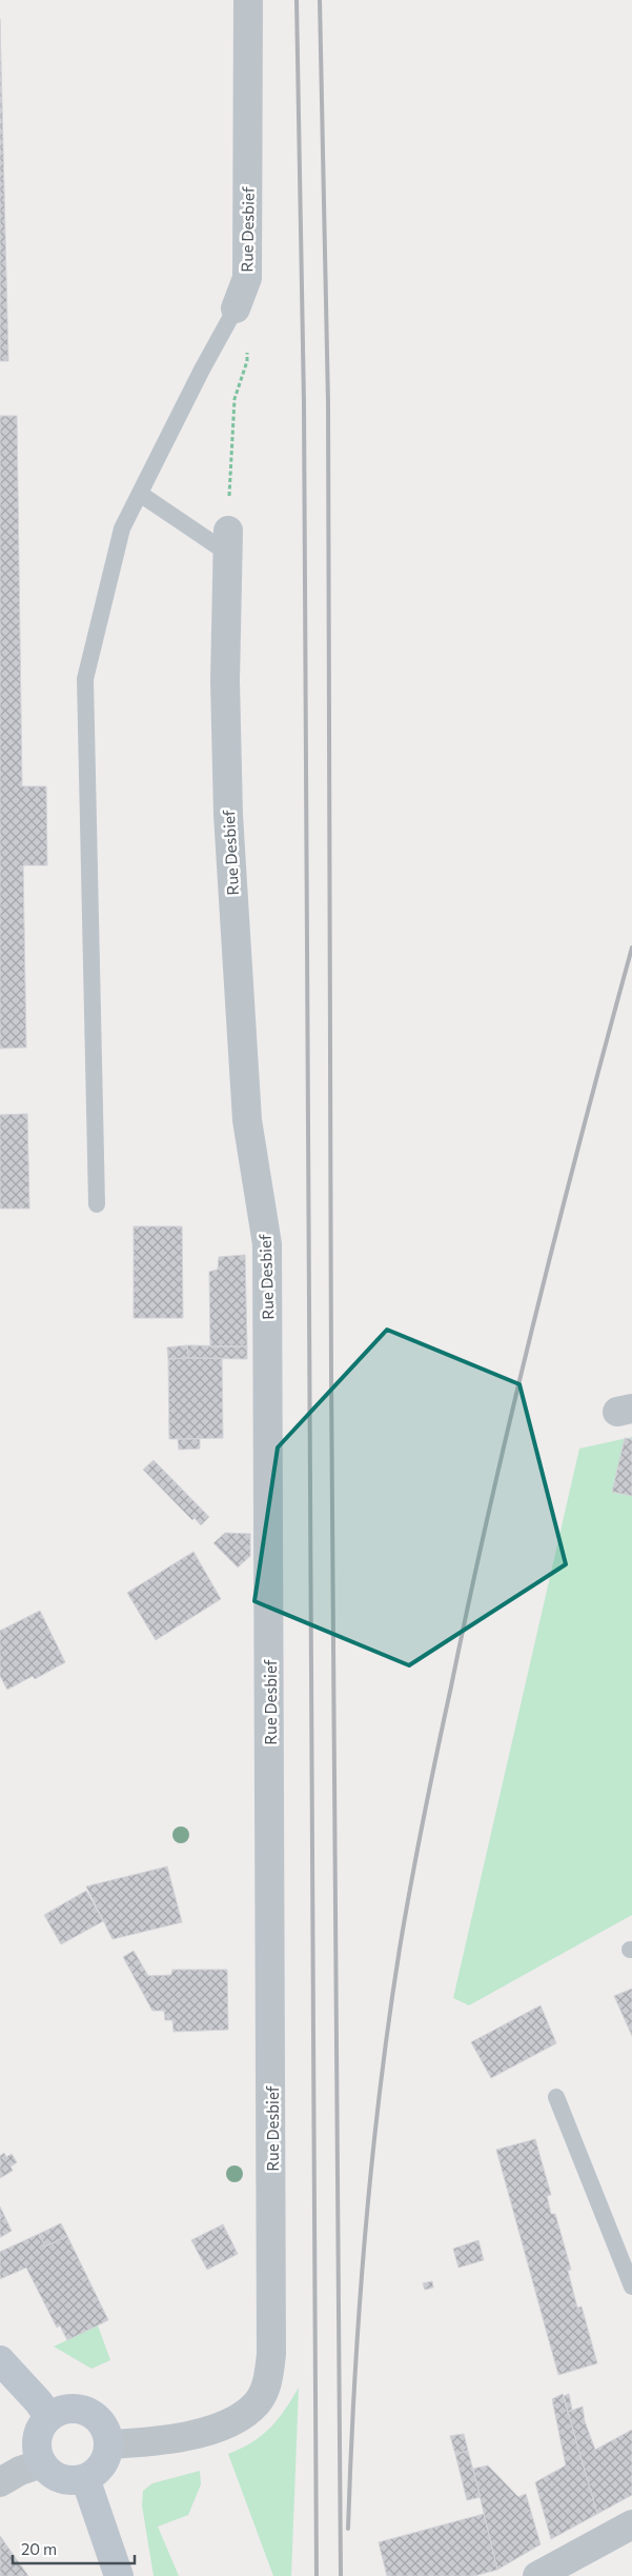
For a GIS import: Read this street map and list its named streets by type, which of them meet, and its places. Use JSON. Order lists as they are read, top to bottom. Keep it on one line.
{"streets":{"street":["Rue Desbief"]},"scale_bar":"20 m"}
